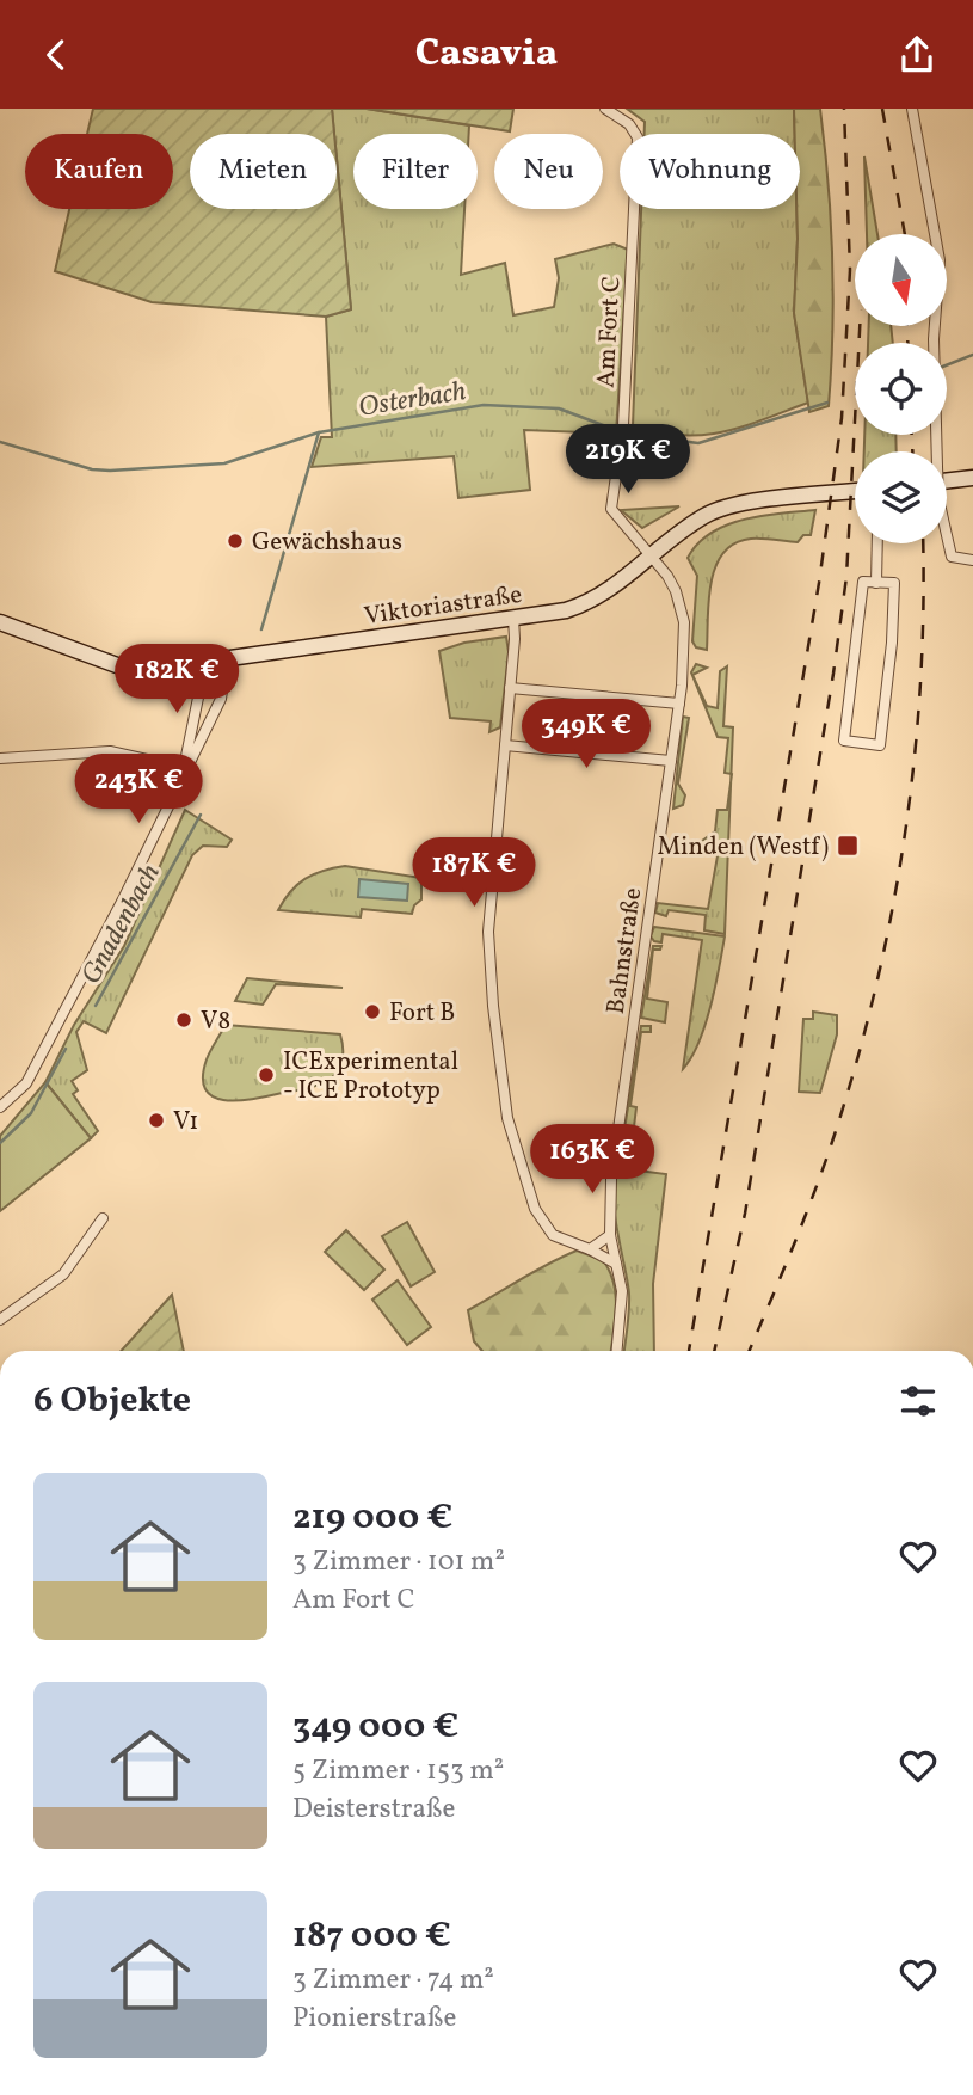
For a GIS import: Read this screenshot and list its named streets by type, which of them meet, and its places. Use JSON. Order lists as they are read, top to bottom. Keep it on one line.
{"streets":{"main road":["Viktoriastraße"],"street":["Am Fort C","Bahnstraße"]},"crossings":[["Am Fort C","Viktoriastraße"],["Am Fort C","Bahnstraße"],["Viktoriastraße","Bahnstraße"]],"water":["Osterbach","Gnadenbach"],"places":{"other":["Gewächshaus","Fort B","V8","ICExperimental - ICE Prototyp","V1"],"transit":["Minden (Westf)"]},"north":"bottom","page":{"header":"Casavia","chip":["Kaufen","Mieten","Filter","Neu","Wohnung"],"price":["219K €","182K €","349K €","243K €","187K €","163K €"],"heading":"6 Objekte","list":[{"name":"219 000 €","note":"3 Zimmer · 101 m² · Am Fort C"},{"name":"349 000 €","note":"5 Zimmer · 153 m² · Deisterstraße"},{"name":"187 000 €","note":"3 Zimmer · 74 m² · Pionierstraße"}]}}
